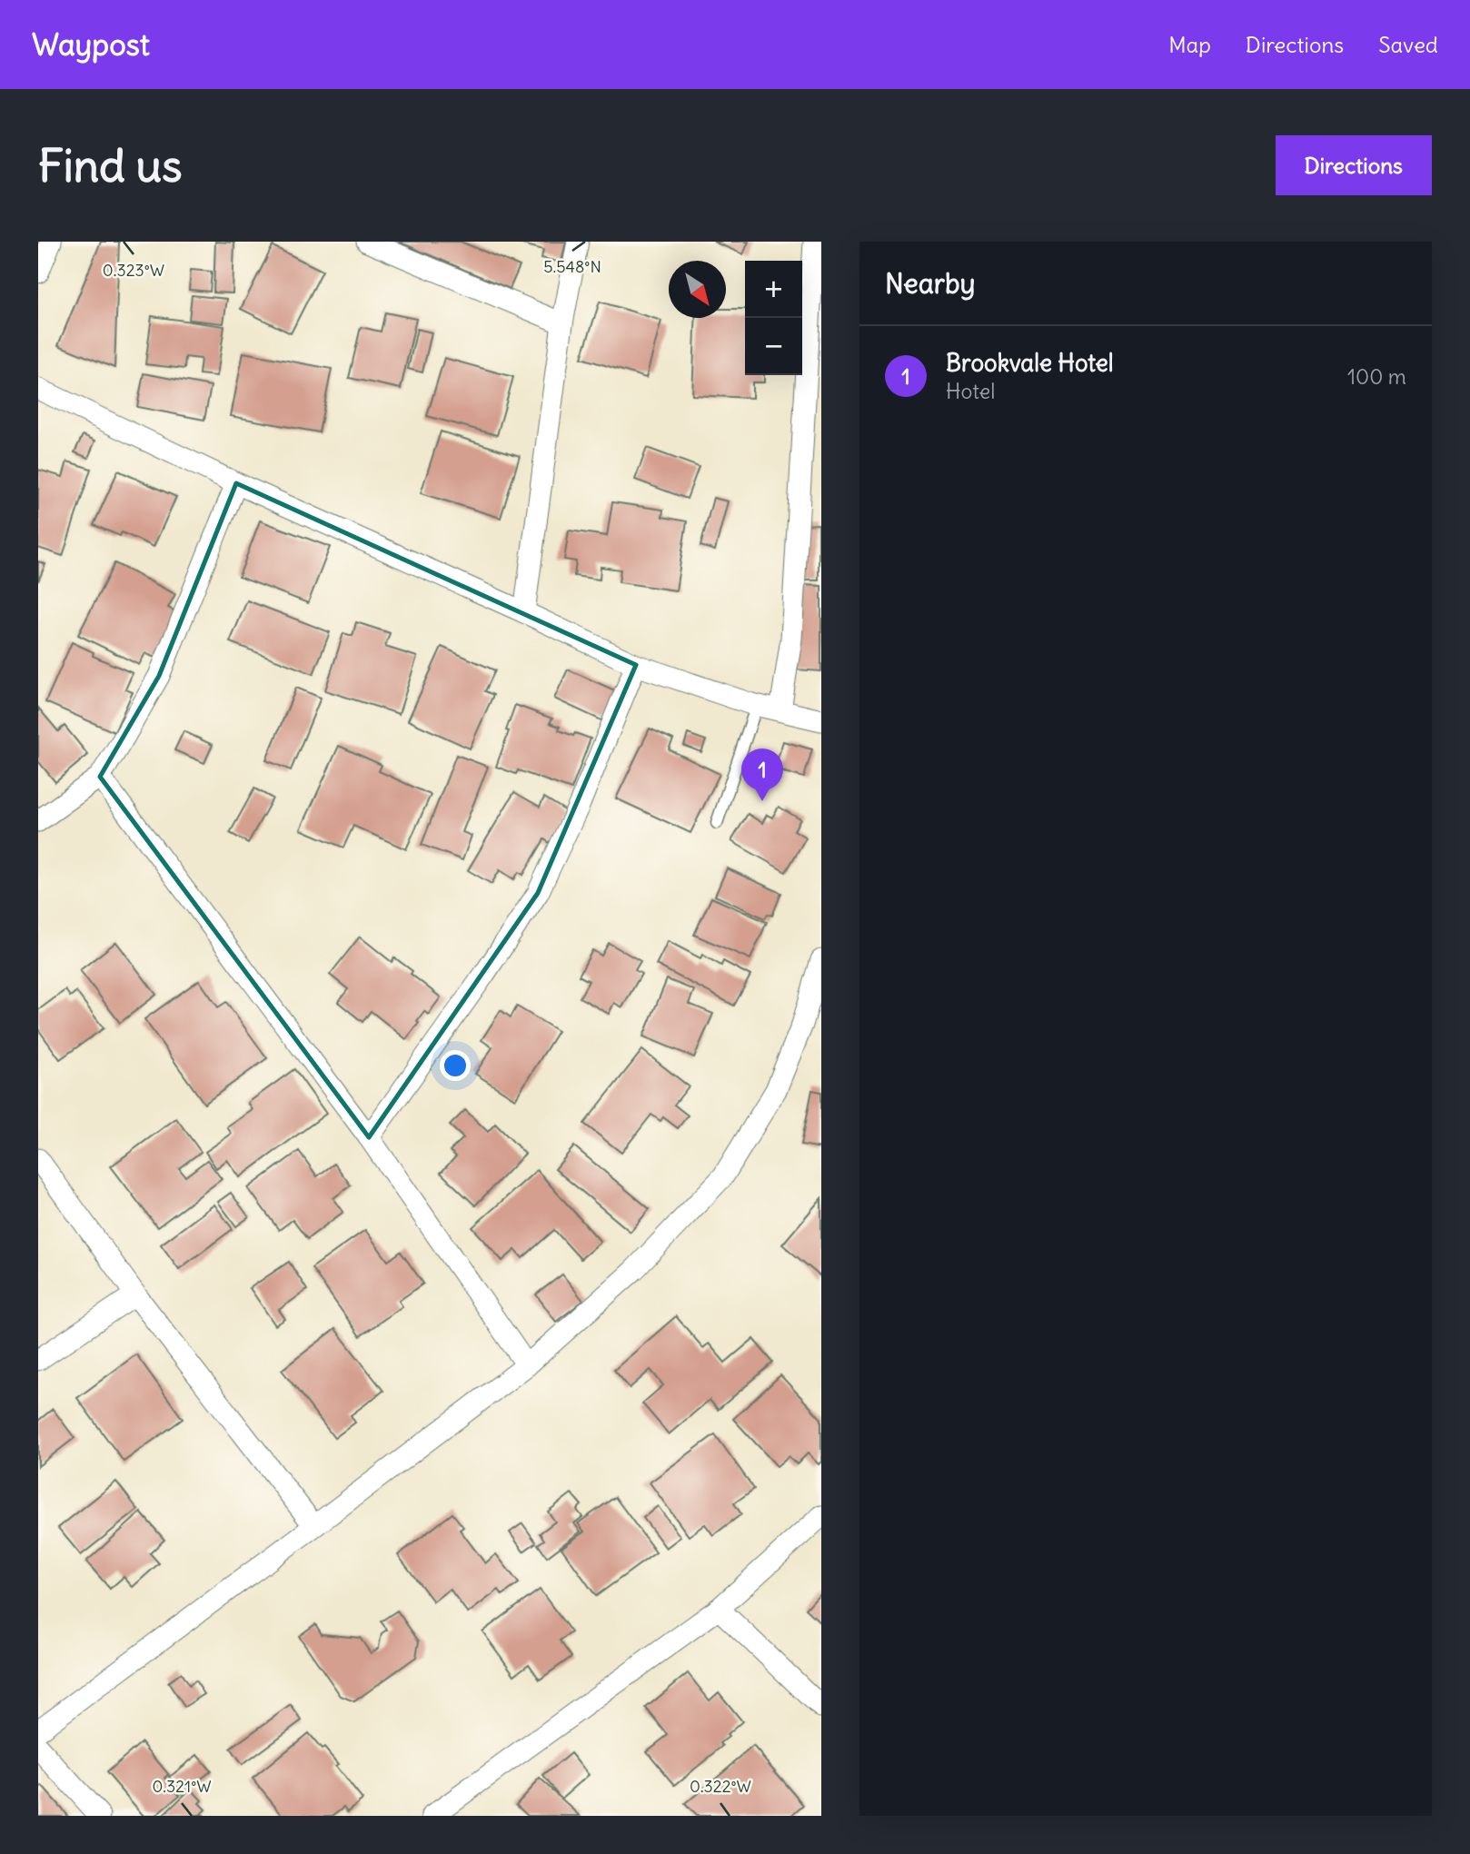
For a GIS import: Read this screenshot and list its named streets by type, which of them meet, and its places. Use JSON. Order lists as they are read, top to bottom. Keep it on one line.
{"north":"bottom right","page":{"header":"Waypost","nav":["Map","Directions","Saved"],"buttons":"Directions","title":"Find us","heading":"Nearby","map_buttons":["+","−"],"list":[{"mark":"1","name":"Brookvale Hotel","note":"Hotel","value":"100 m"}],"pins":"1"},"coordinates":["5.548°N","0.323°W","0.321°W","0.322°W"]}
